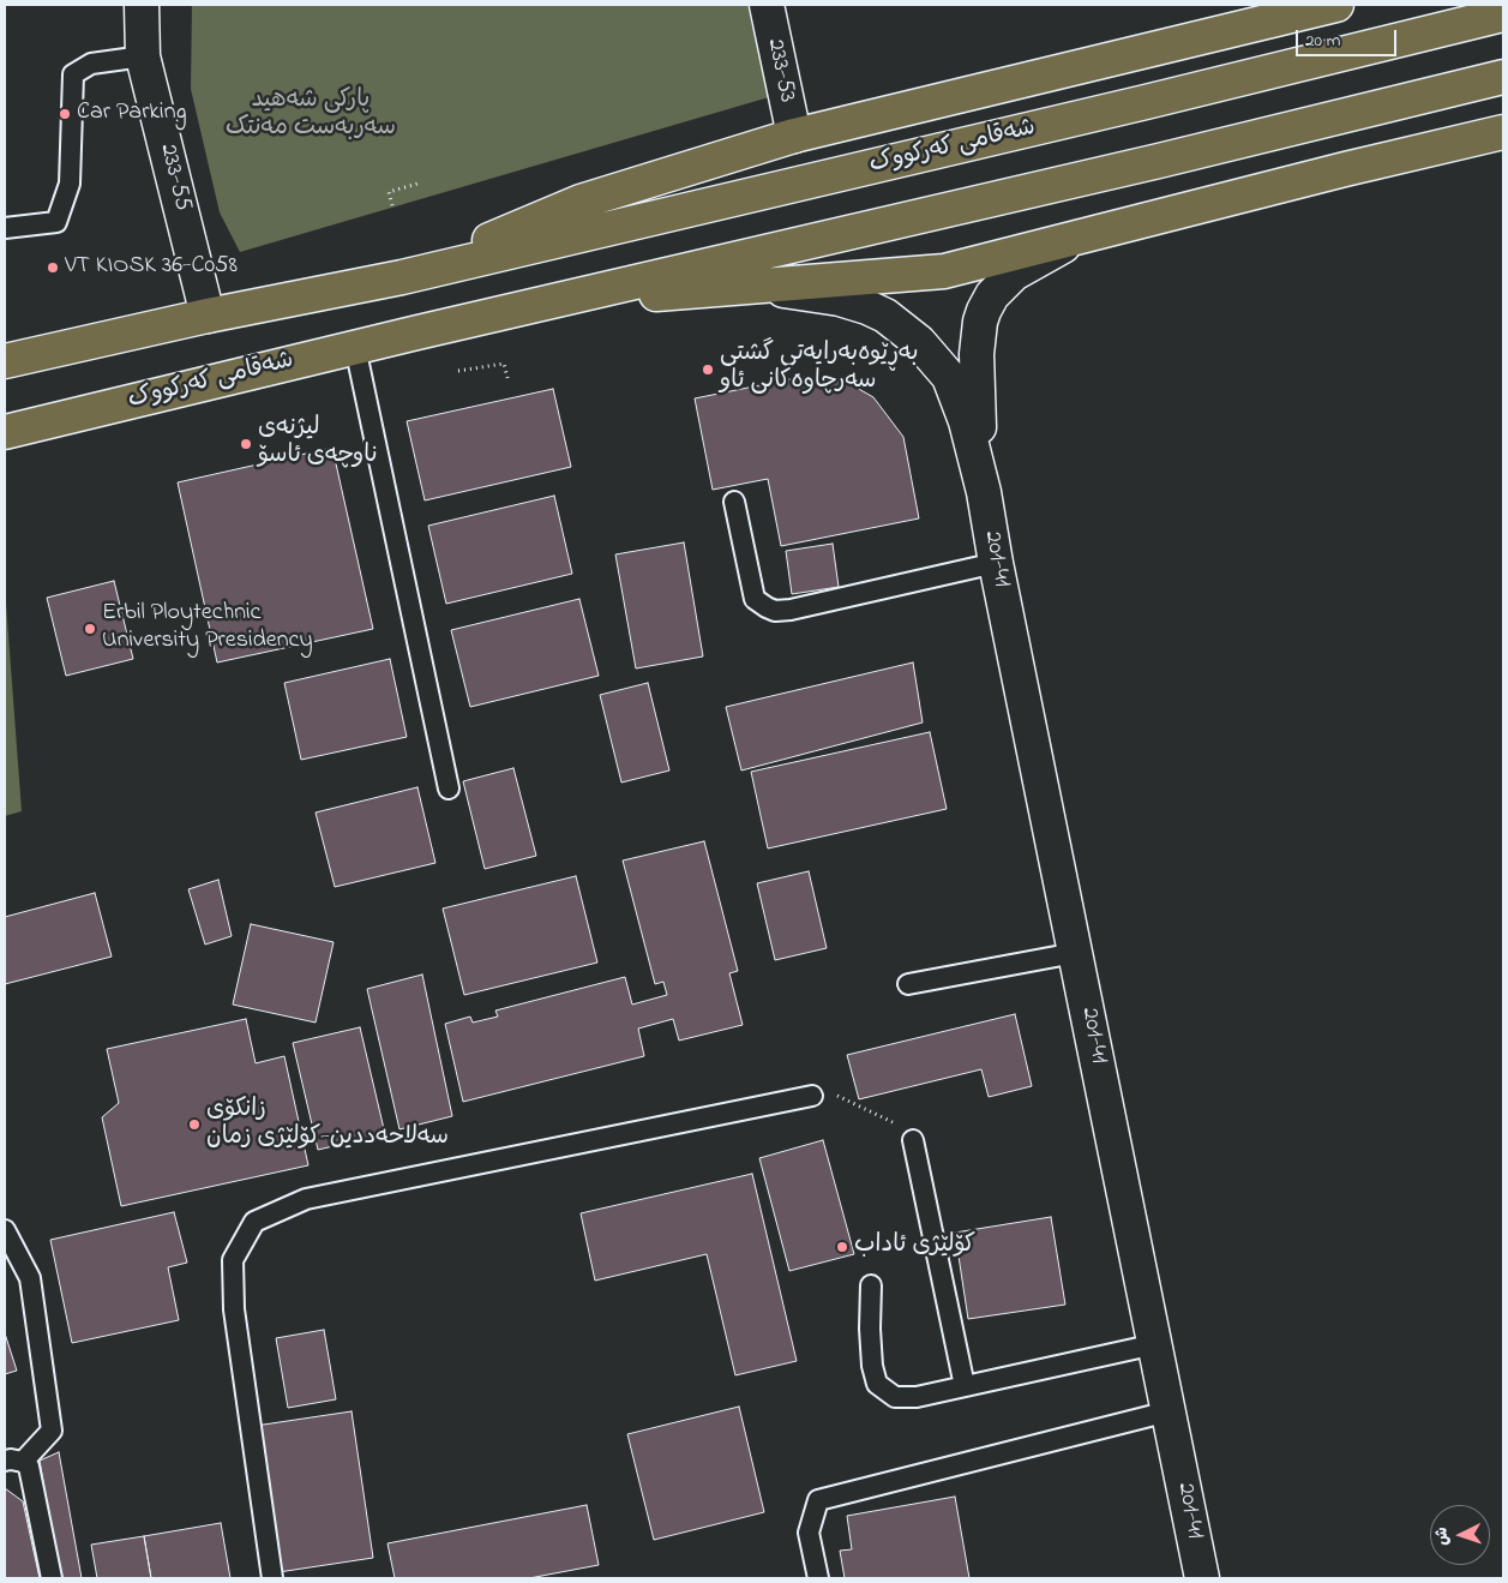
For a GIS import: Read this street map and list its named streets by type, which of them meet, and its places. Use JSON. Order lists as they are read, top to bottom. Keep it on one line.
{"streets":{"highway":["شەقامی کەرکووک"],"street":["233-53","233-55","201-41"]},"crossings":[["233-53","شەقامی کەرکووک"],["شەقامی کەرکووک","233-55"],["شەقامی کەرکووک","201-41"]],"parks":["پارکی شەهید سەربەست مەنتک"],"places":["Car Parking","VT KIOSK 36-C058","بەڕێوەبەرایەتی گشتی سەرچاوەکانی ئاو","لیژنەی ناوچەی ئاسۆ","Erbil Ploytechnic University Presidency","زانکۆی سەلاحەددین-کۆلێژی زمان","کۆلێژی ئاداب"],"scale_bar":"20 m","north":"left"}
